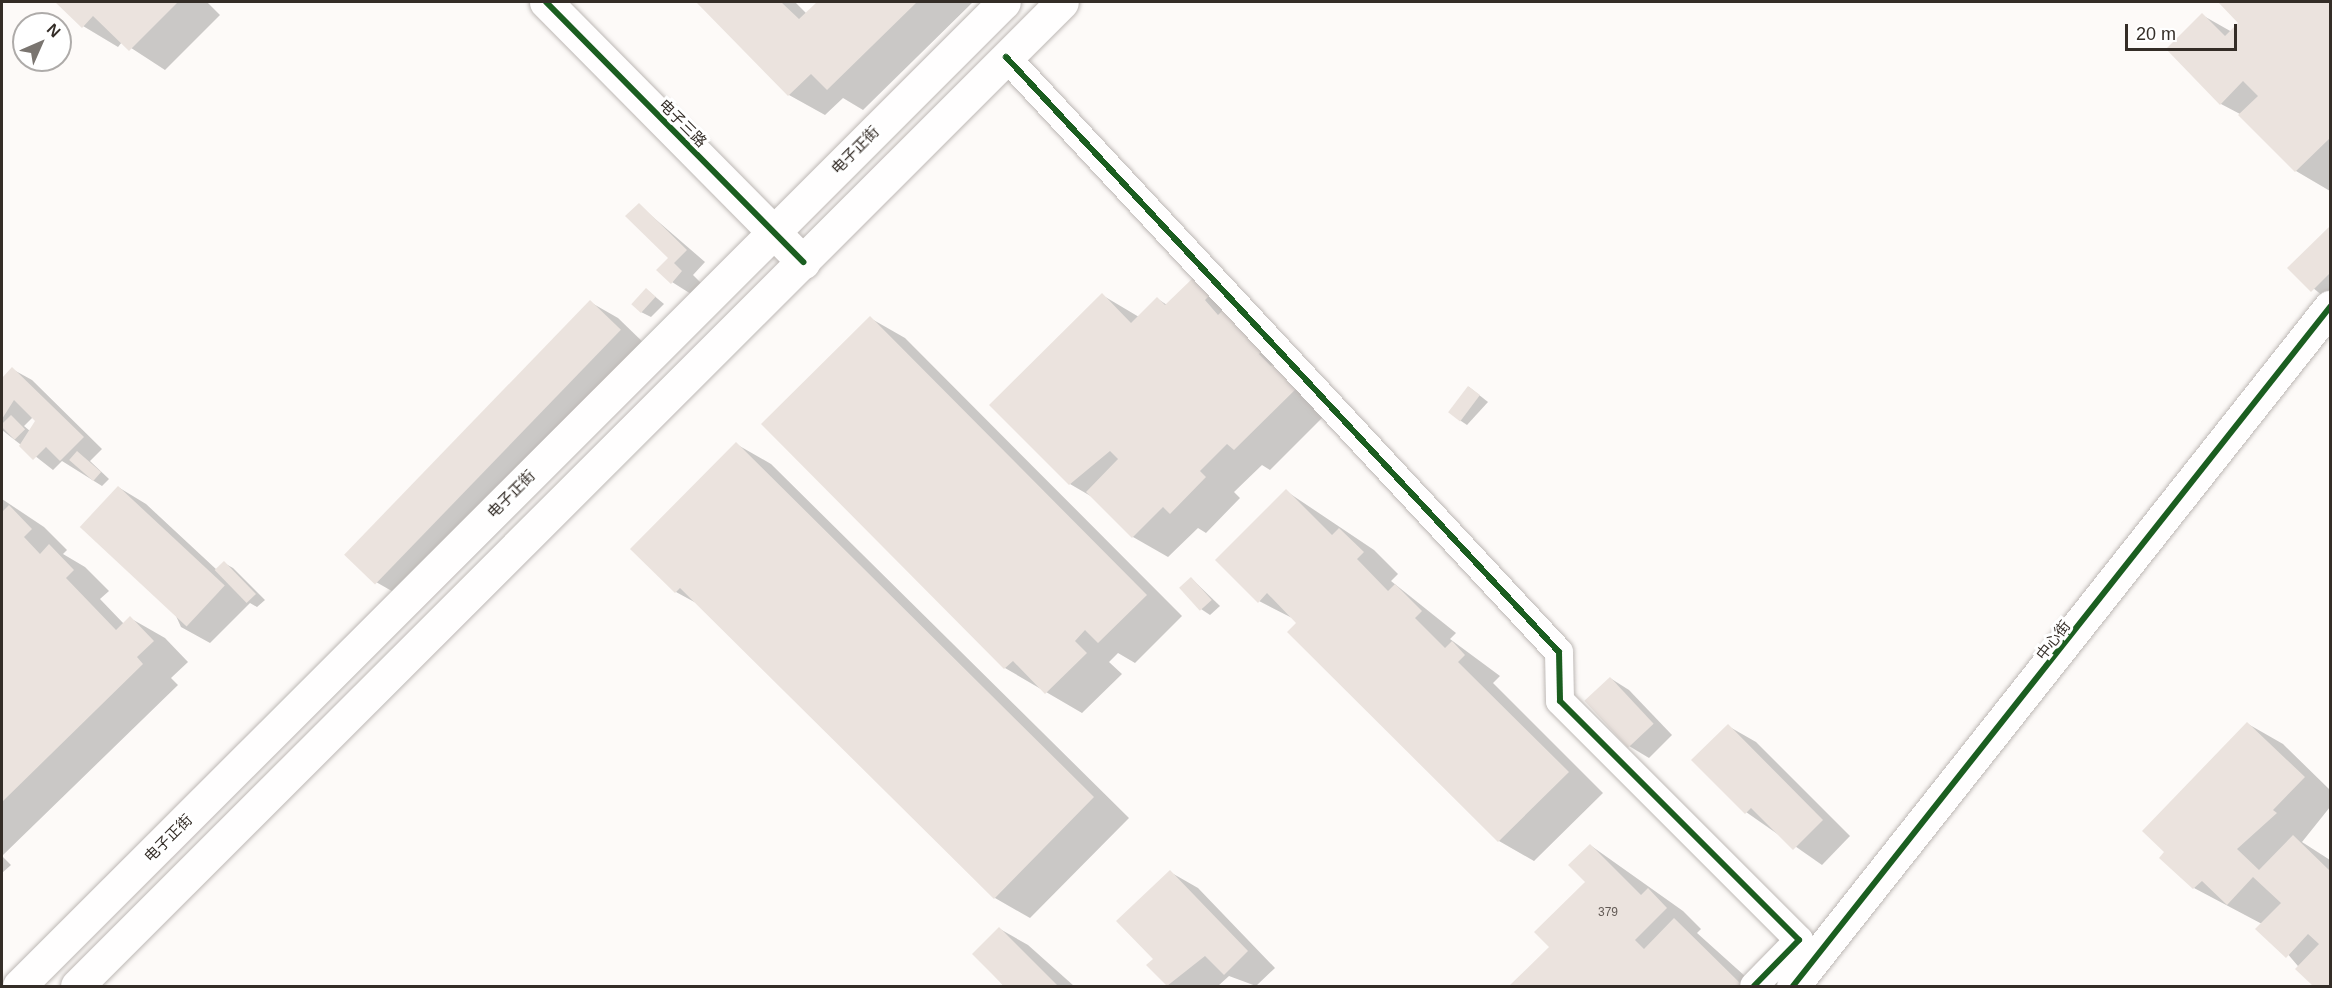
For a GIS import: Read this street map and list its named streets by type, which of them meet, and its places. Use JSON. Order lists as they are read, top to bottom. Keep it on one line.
{"streets":{"main road":["电子三路","电子正街","中心街"]},"crossings":[["电子三路","电子正街"]],"house_numbers":["379"],"scale_bar":"20 m","north":"top right"}
